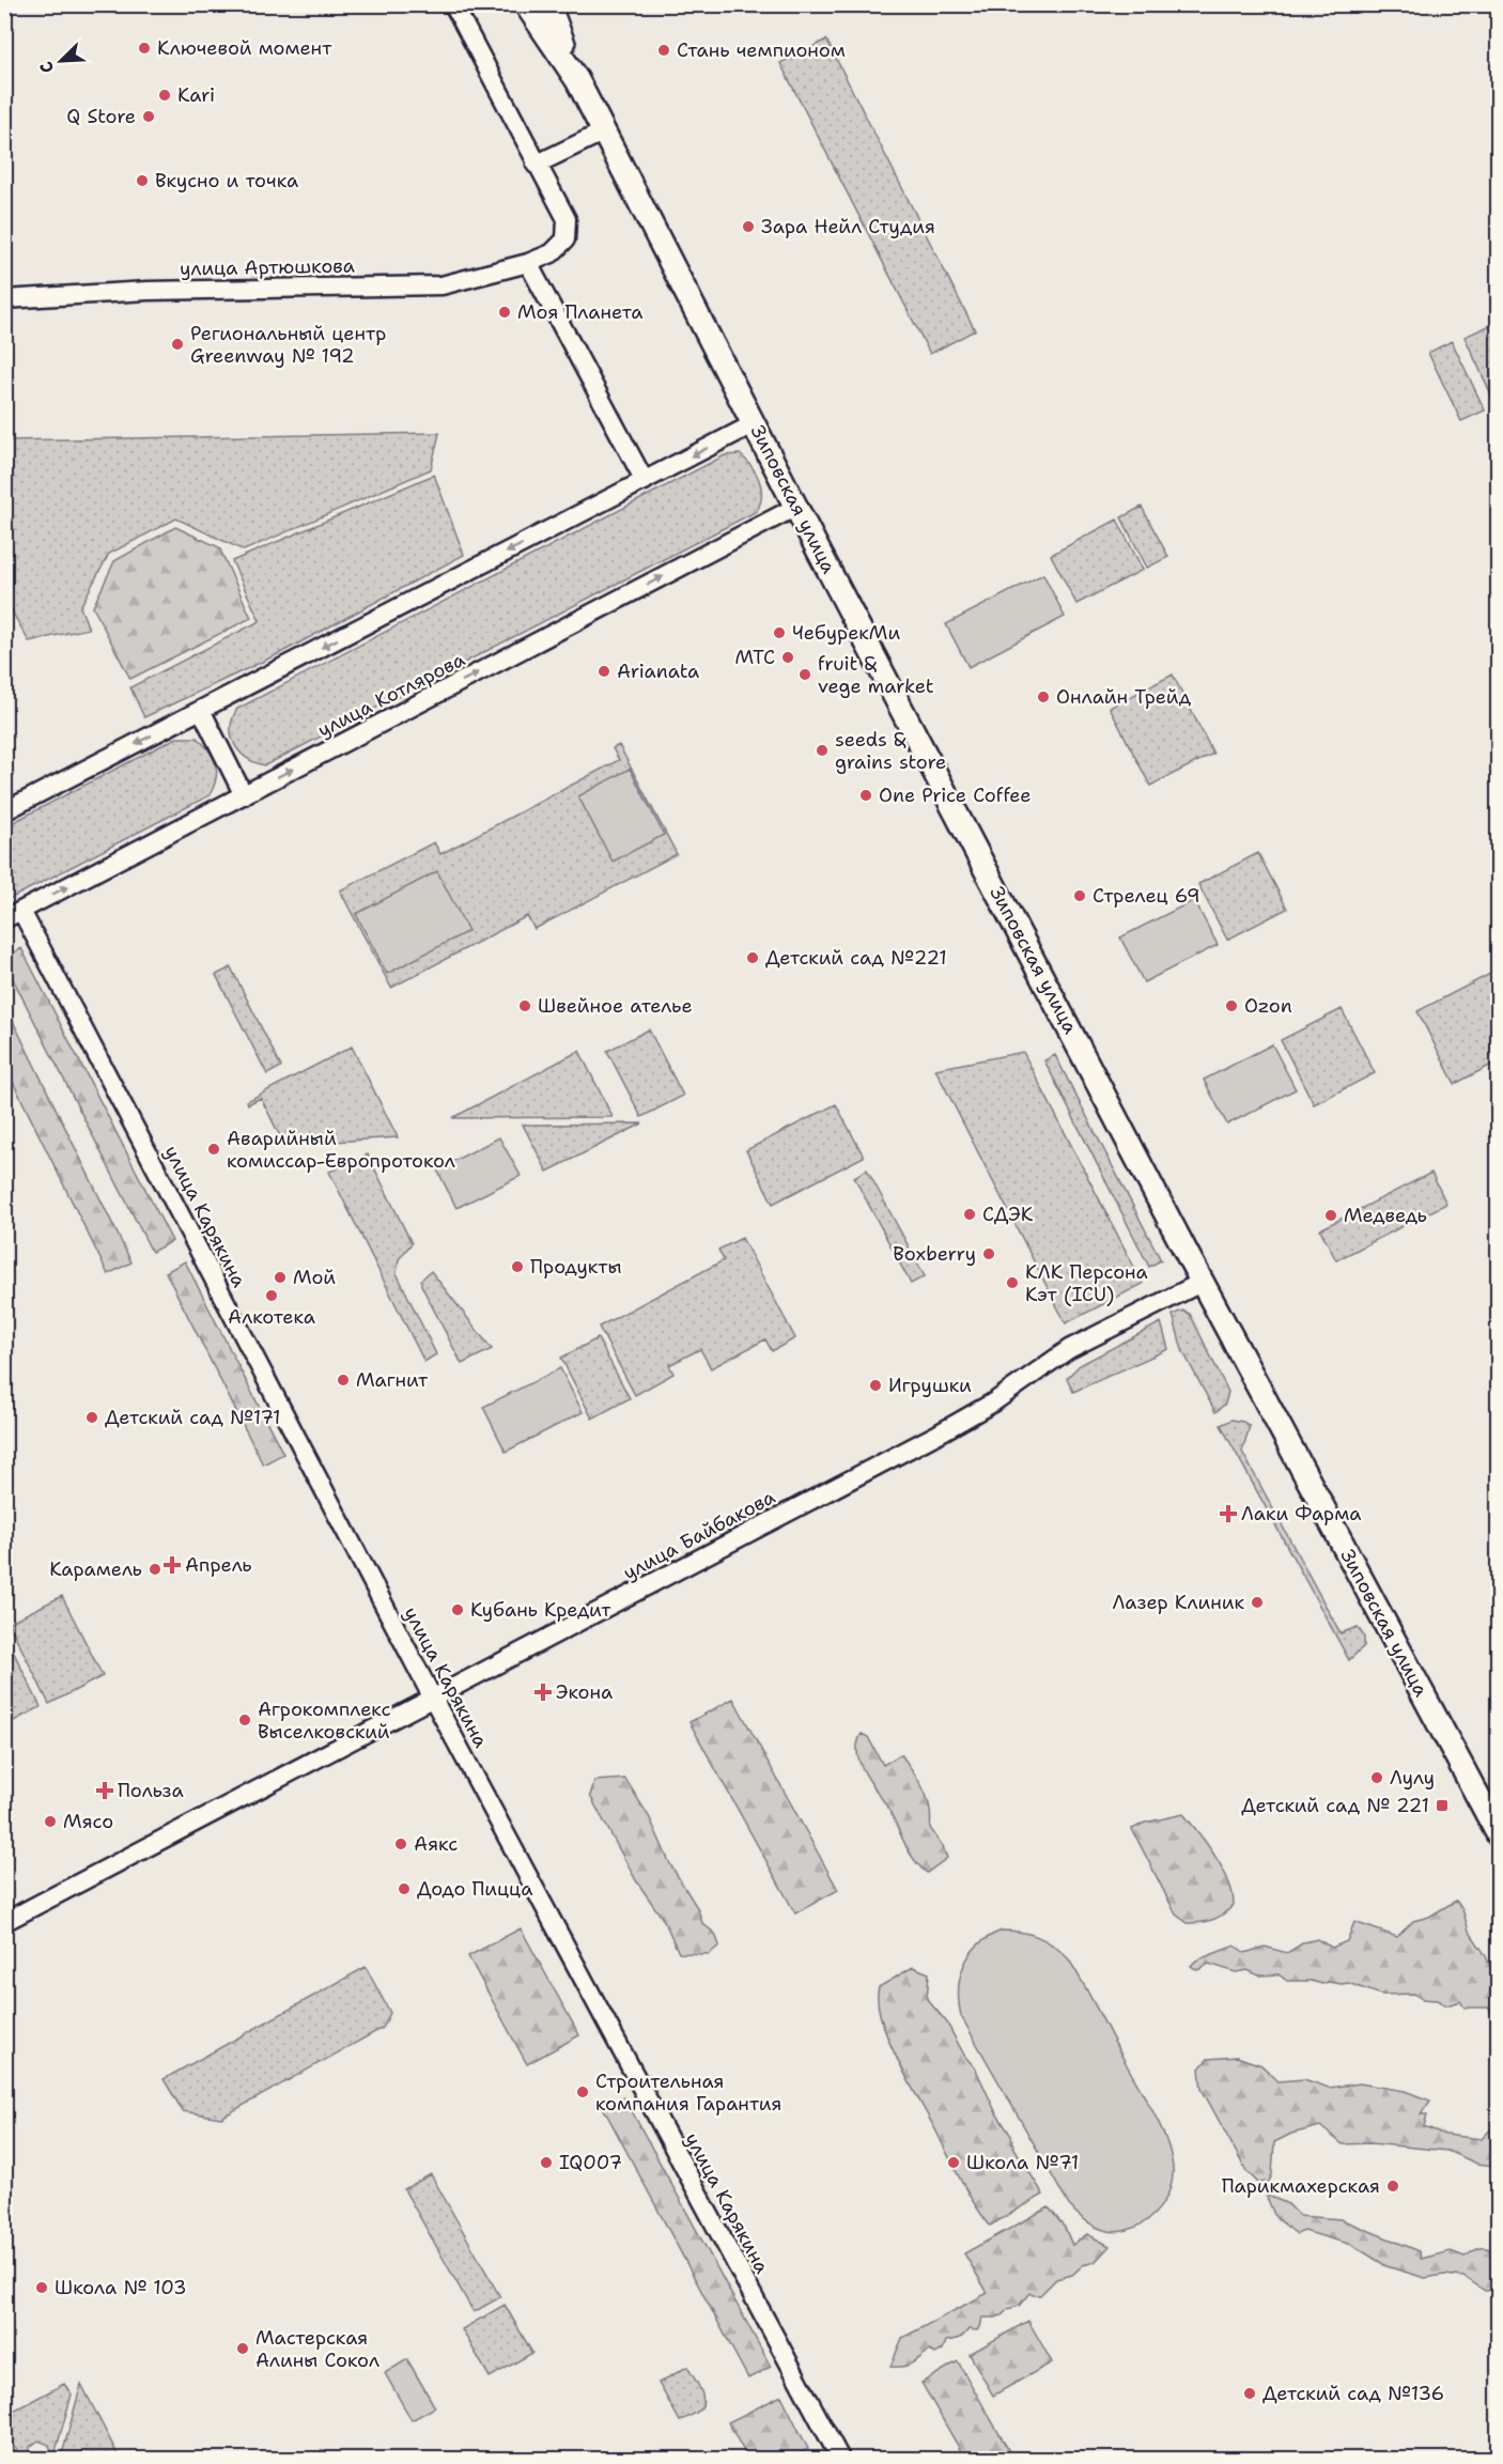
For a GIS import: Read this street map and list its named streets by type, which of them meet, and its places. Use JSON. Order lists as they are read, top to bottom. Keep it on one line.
{"streets":{"street":["улица Артюшкова","Зиповская улица","улица Котлярова","улица Карякина","улица Байбакова"]},"crossings":[["Зиповская улица","улица Котлярова"],["Зиповская улица","улица Байбакова"],["улица Котлярова","улица Карякина"],["улица Карякина","улица Байбакова"]],"places":{"other":["Ключевой момент","Стань чемпионом","Kari","Q Store","Вкусно и точка","Зара Нейл Студия","Моя Планета","Региональный центр Greenway № 192","ЧебурекМи","МТС","Arianata","fruit & vege market","Онлайн Трейд","seeds & grains store","One Price Coffee","Стрелец 69","Детский сад №221","Швейное ателье","Ozon","Аварийный комиссар-Европротокол","СДЭК","Медведь","Boxberry","Продукты","Мой","КЛК Персона Кэт (ICU)","Алкотека","Магнит","Игрушки","Детский сад №171","Карамель","Лазер Клиник","Кубань Кредит","Агрокомплекс Выселковский","Лулу","Мясо","Аякс","Додо Пицца","Строительная компания Гарантия","IQ007","Школа №71","Парикмахерская","Школа № 103","Мастерская Алины Сокол","Детский сад №136"],"health":["Лаки Фарма","Апрель","Экона","Польза"],"transit":["Детский сад № 221"]},"north":"bottom left"}
